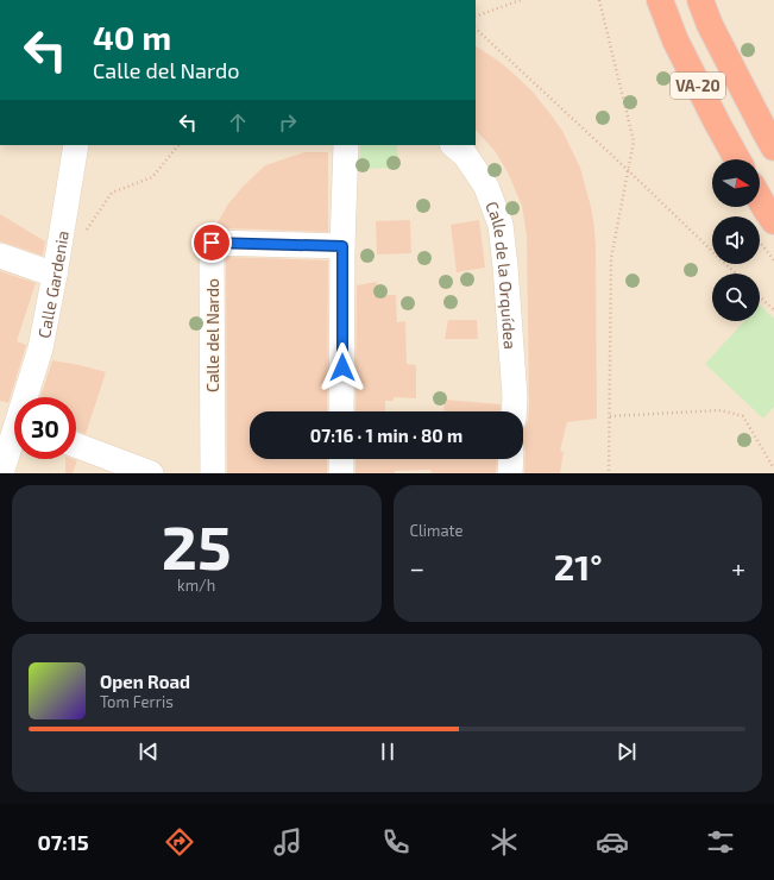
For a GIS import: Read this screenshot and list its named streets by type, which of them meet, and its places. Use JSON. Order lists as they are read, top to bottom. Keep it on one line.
{"streets":{"highway":["VA-20"],"street":["Calle de la Orquídea","Calle Gardenia","Calle del Nardo"]},"north":"right","page":{"turn":["40 m","Calle del Nardo"],"limit":"30","trip":"07:16 · 1 min · 80 m","tile":[["25","km/h"],"Climate"],"heat":["−","21°","+"],"song":["Open Road","Tom Ferris"],"tabs":"07:15"}}
